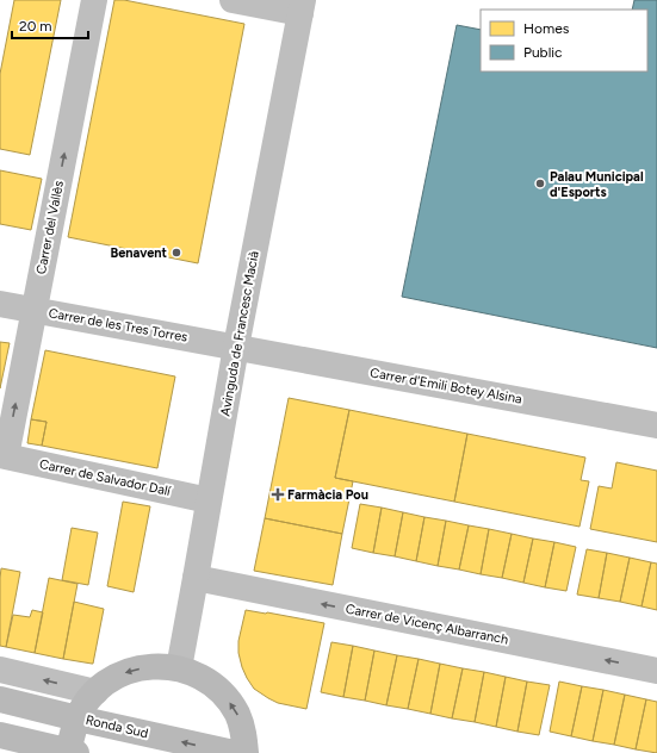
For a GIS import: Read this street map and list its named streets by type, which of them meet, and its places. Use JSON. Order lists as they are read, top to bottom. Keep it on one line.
{"streets":{"main road":["Ronda Sud"],"street":["Carrer del Vallès","Carrer de les Tres Torres","Avinguda de Francesc Macià","Carrer d'Emili Botey Alsina","Carrer de Salvador Dalí","Carrer de Vicenç Albarranch"]},"crossings":[["Carrer del Vallès","Carrer de les Tres Torres"],["Carrer del Vallès","Carrer de Salvador Dalí"],["Carrer de les Tres Torres","Avinguda de Francesc Macià"],["Carrer de les Tres Torres","Carrer d'Emili Botey Alsina"],["Avinguda de Francesc Macià","Carrer d'Emili Botey Alsina"],["Avinguda de Francesc Macià","Carrer de Salvador Dalí"],["Avinguda de Francesc Macià","Carrer de Vicenç Albarranch"]],"one_way":["Carrer del Vallès","Carrer de Vicenç Albarranch","Ronda Sud"],"places":{"other":["Palau Municipal d'Esports","Benavent"],"health":["Farmàcia Pou"]},"legend":["Homes","Public"],"scale_bar":"20 m"}
